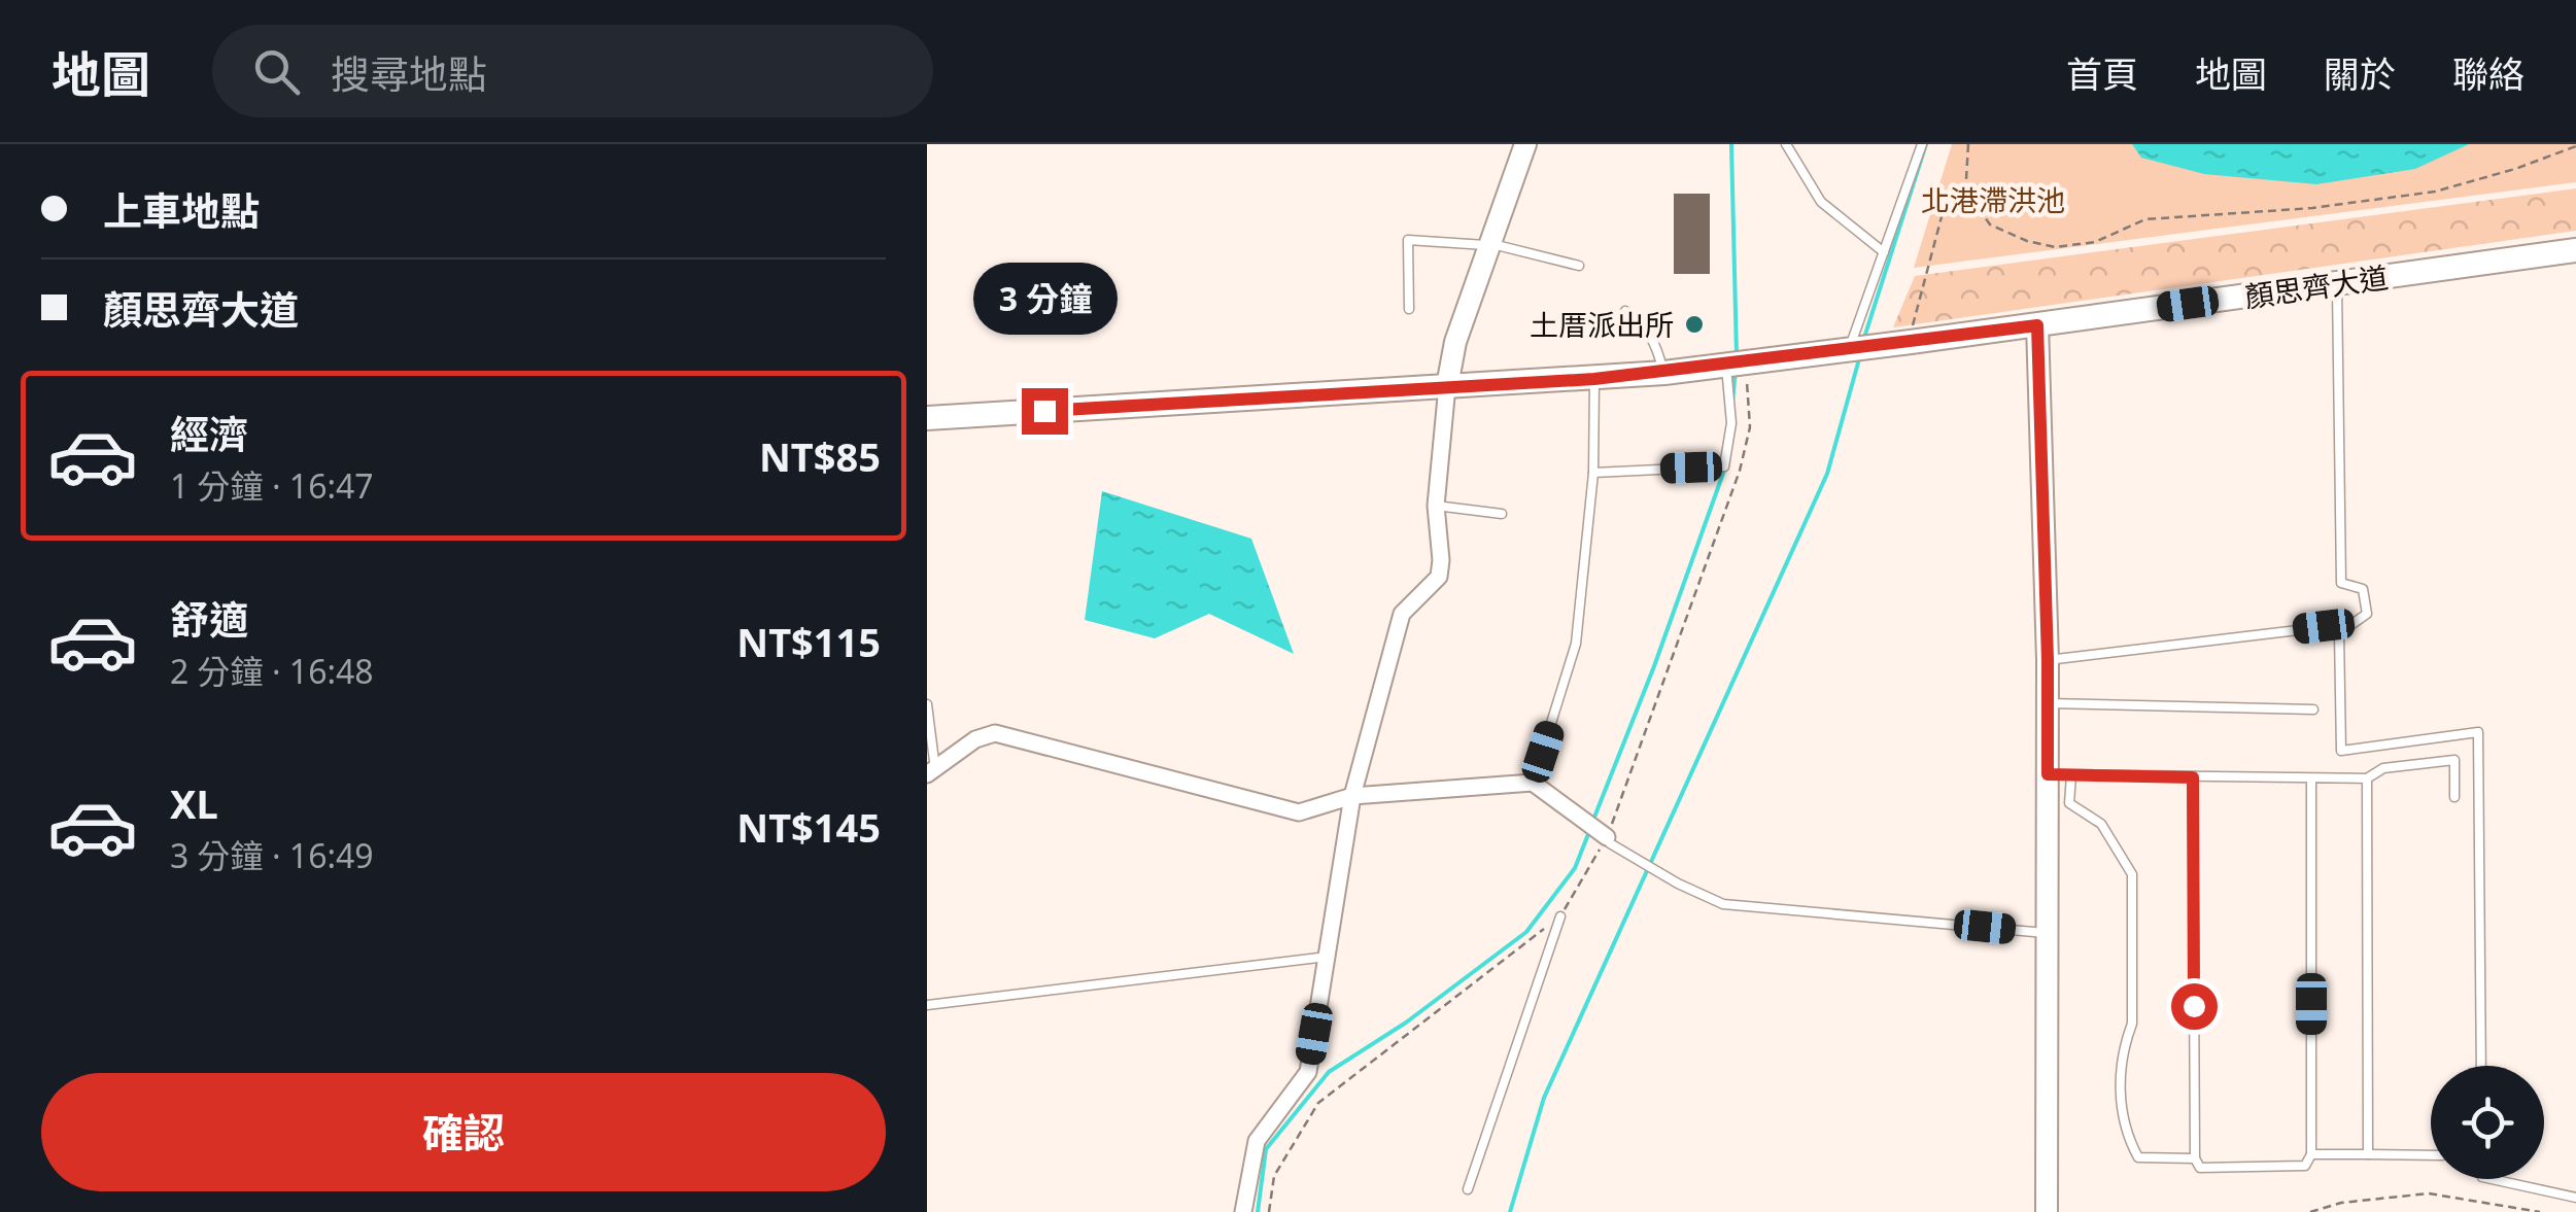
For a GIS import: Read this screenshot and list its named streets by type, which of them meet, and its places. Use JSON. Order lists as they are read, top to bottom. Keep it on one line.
{"streets":{"main road":["顏思齊大道"]},"parks":["北港滯洪池"],"places":["土厝派出所"],"page":{"header":"地圖","search":"搜尋地點","nav":["首頁","地圖","關於","聯絡"],"banner":["上車地點","顏思齊大道"],"bubble":"3 分鐘","list":[{"name":"經濟","note":"1 分鐘 · 16:47","value":"NT$85"},{"name":"舒適","note":"2 分鐘 · 16:48","value":"NT$115"},{"name":"XL","note":"3 分鐘 · 16:49","value":"NT$145"}],"buttons":"確認"}}
